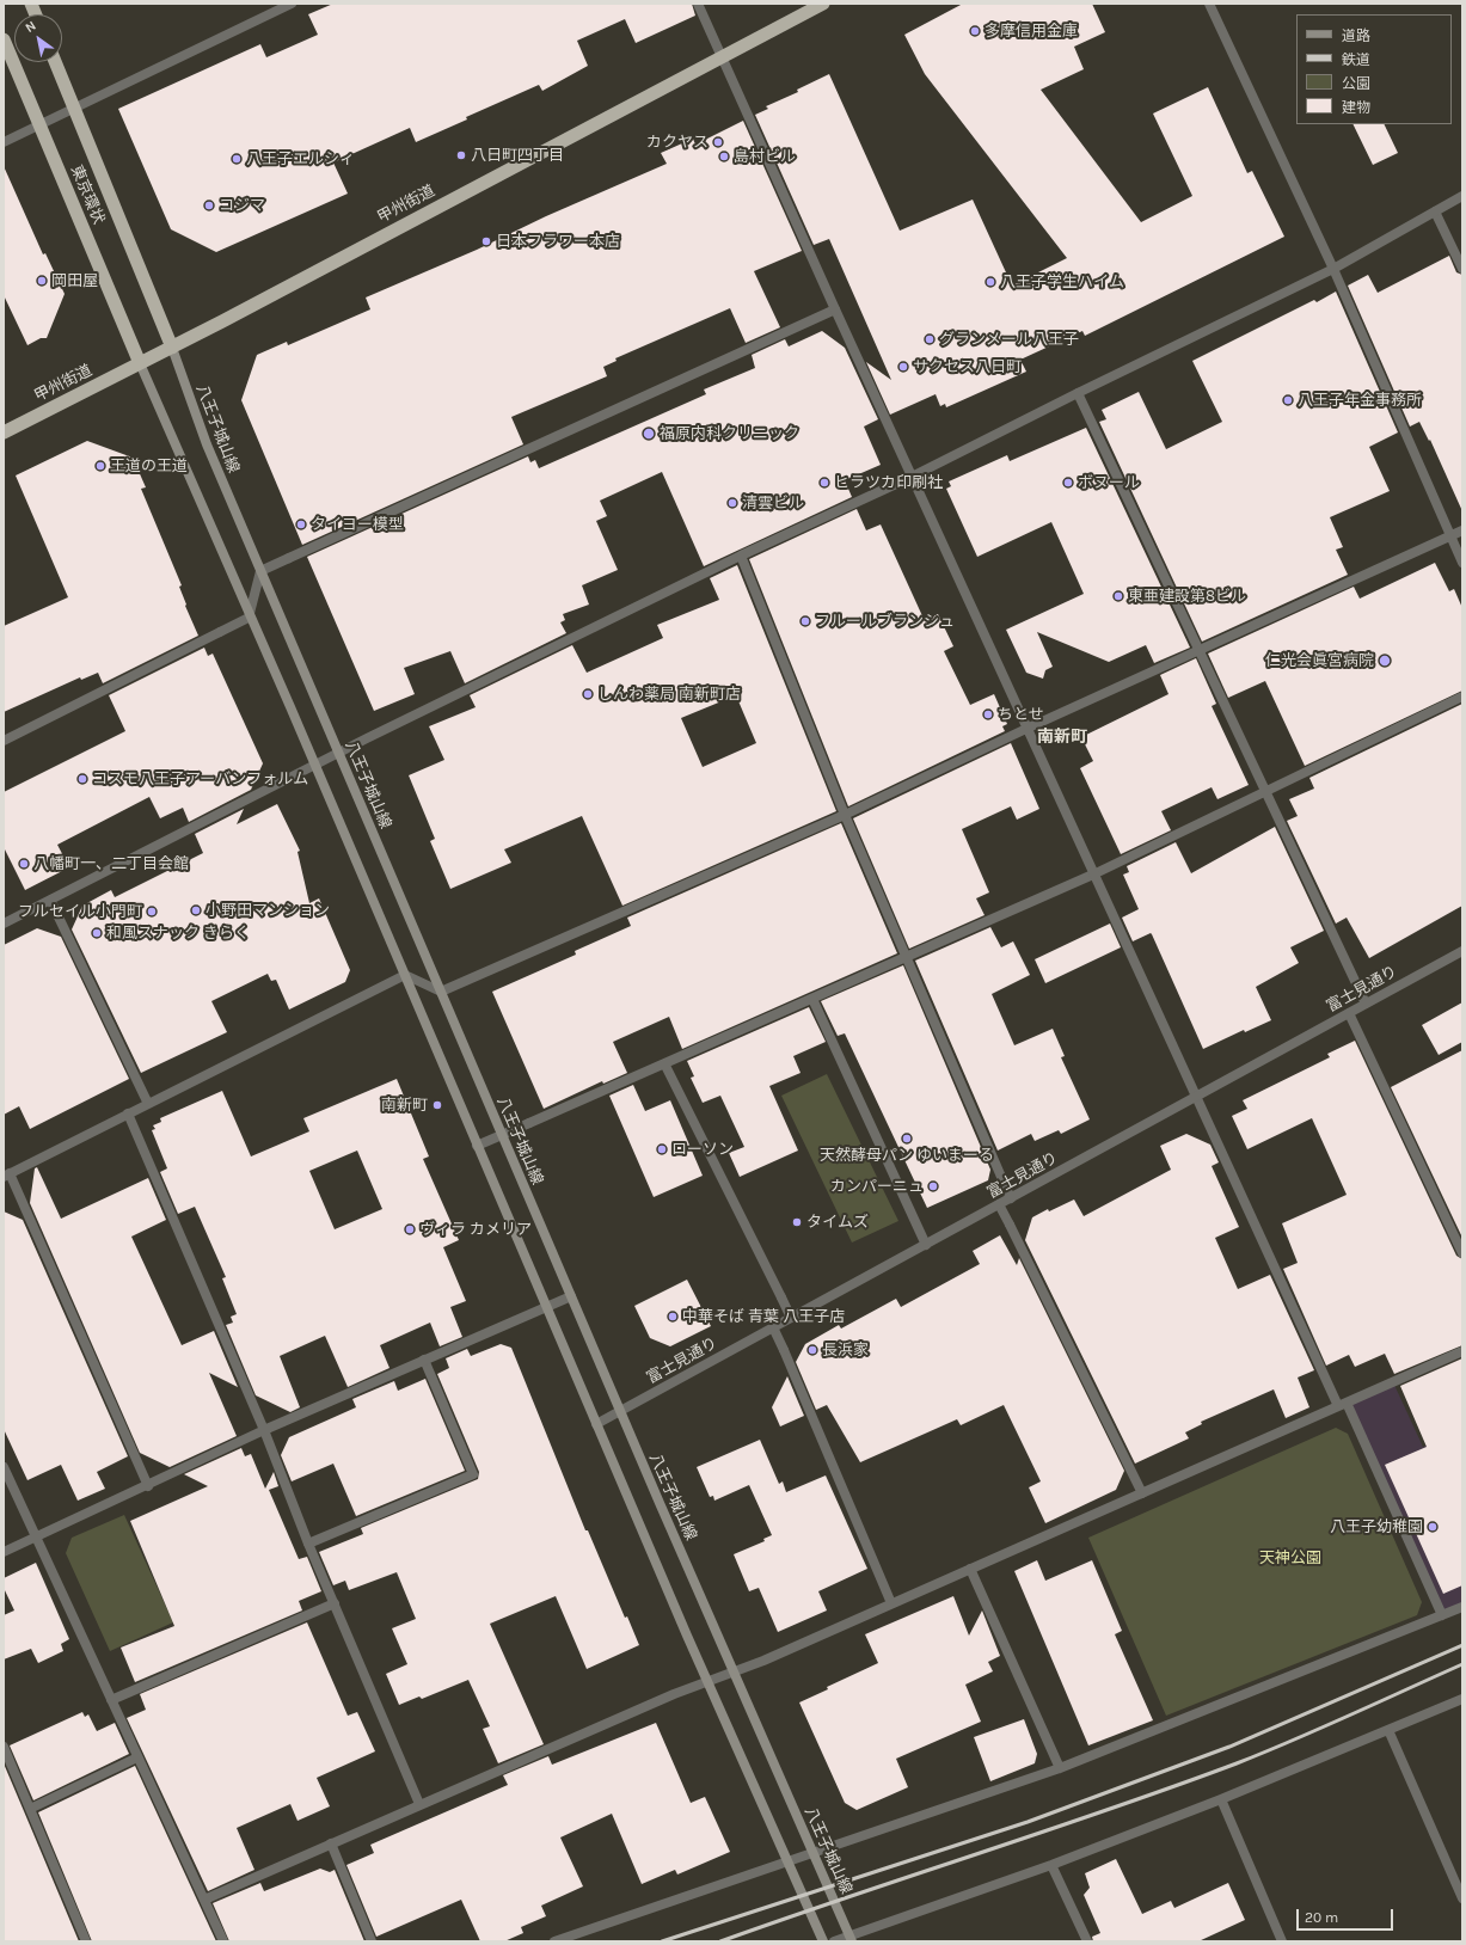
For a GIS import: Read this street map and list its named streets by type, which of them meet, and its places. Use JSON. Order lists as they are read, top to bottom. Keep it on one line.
{"streets":{"highway":["東京環状","甲州街道"],"main road":["八王子城山線"],"street":["富士見通り"]},"crossings":[["東京環状","甲州街道"],["東京環状","八王子城山線"],["甲州街道","八王子城山線"],["八王子城山線","富士見通り"]],"districts":["南新町"],"parks":["天神公園"],"places":["多摩信用金庫","カクヤス","八日町四丁目","島村ビル","八王子エルシィ","コジマ","日本フラワー本店","岡田屋","八王子学生ハイム","グランメール八王子","サクセス八日町","八王子年金事務所","福原内科クリニック","王道の王道","ヒラツカ印刷社","ボヌール","清雲ビル","タイヨー模型","東亜建設第8ビル","フルールブランシュ","仁光会眞宮病院","しんわ薬局 南新町店","ちとせ","コスモ八王子アーバンフォルム","八幡町一、二丁目会館","小野田マンション","フルセイル小門町","和風スナック きらく","南新町","天然酵母パン ゆいまーる","ローソン","カンパーニュ","タイムズ","ヴィラ カメリア","中華そば 青葉 八王子店","長浜家","八王子幼稚園"],"legend":["道路","鉄道","公園","建物"],"scale_bar":"20 m","north":"top left"}
